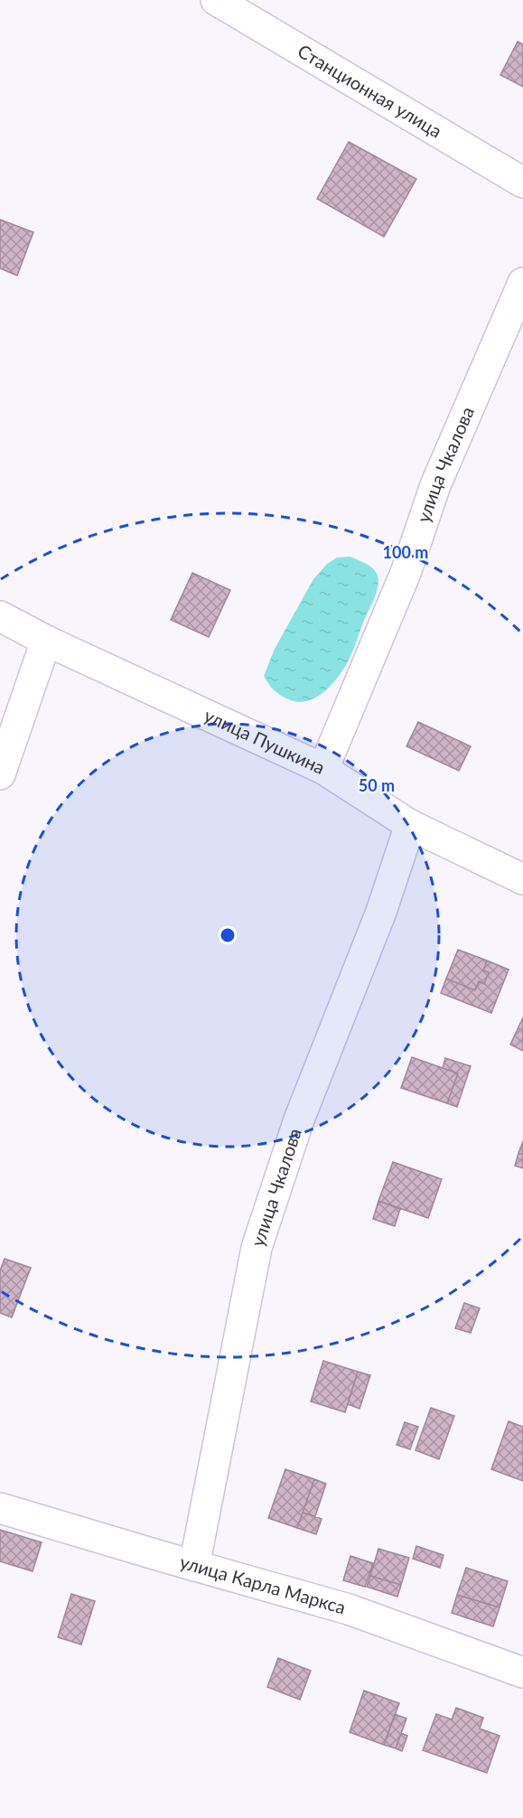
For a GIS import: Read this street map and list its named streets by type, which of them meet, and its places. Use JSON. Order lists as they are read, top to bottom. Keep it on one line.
{"streets":{"street":["Станционная улица","улица Чкалова","улица Пушкина","улица Карла Маркса"]},"crossings":[["улица Чкалова","улица Пушкина"],["улица Чкалова","улица Карла Маркса"]],"rings":["100 m","50 m"]}
